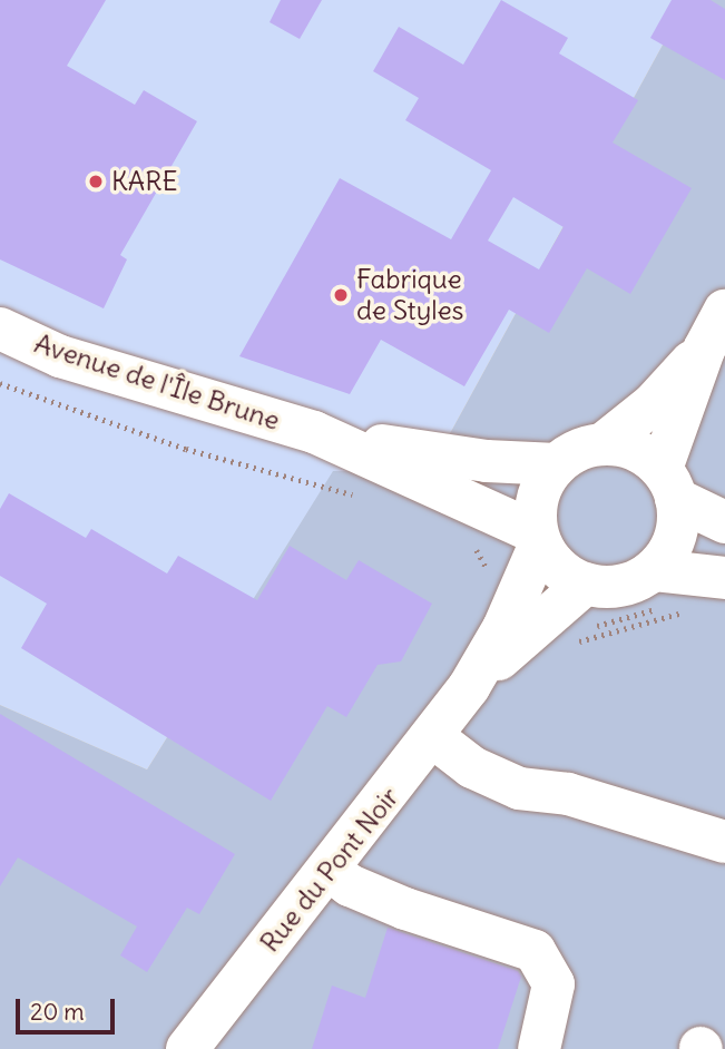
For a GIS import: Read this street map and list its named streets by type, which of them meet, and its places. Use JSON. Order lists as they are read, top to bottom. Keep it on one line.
{"streets":{"street":["Avenue de l'Île Brune","Rue du Pont Noir"]},"crossings":[["Avenue de l'Île Brune","Rue du Pont Noir"]],"places":["KARE","Fabrique de Styles"],"scale_bar":"20 m"}
